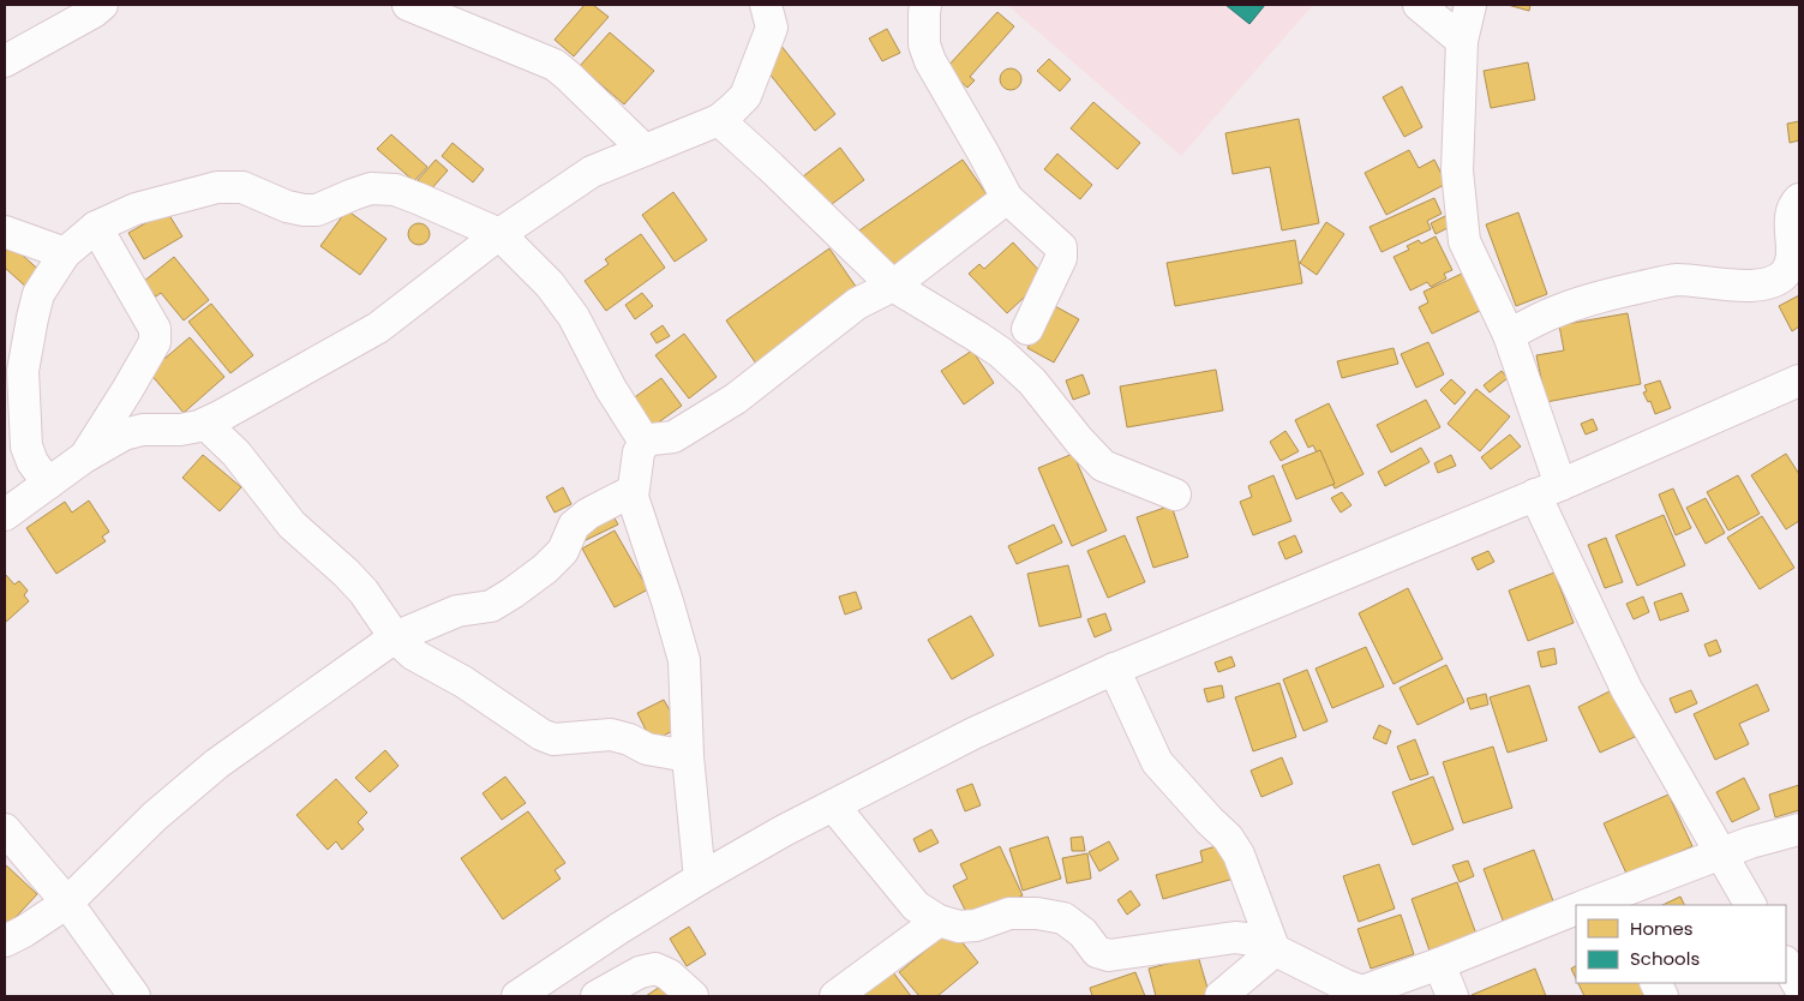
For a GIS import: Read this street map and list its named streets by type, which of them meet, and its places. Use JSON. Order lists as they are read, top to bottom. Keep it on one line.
{"legend":["Homes","Schools"]}
